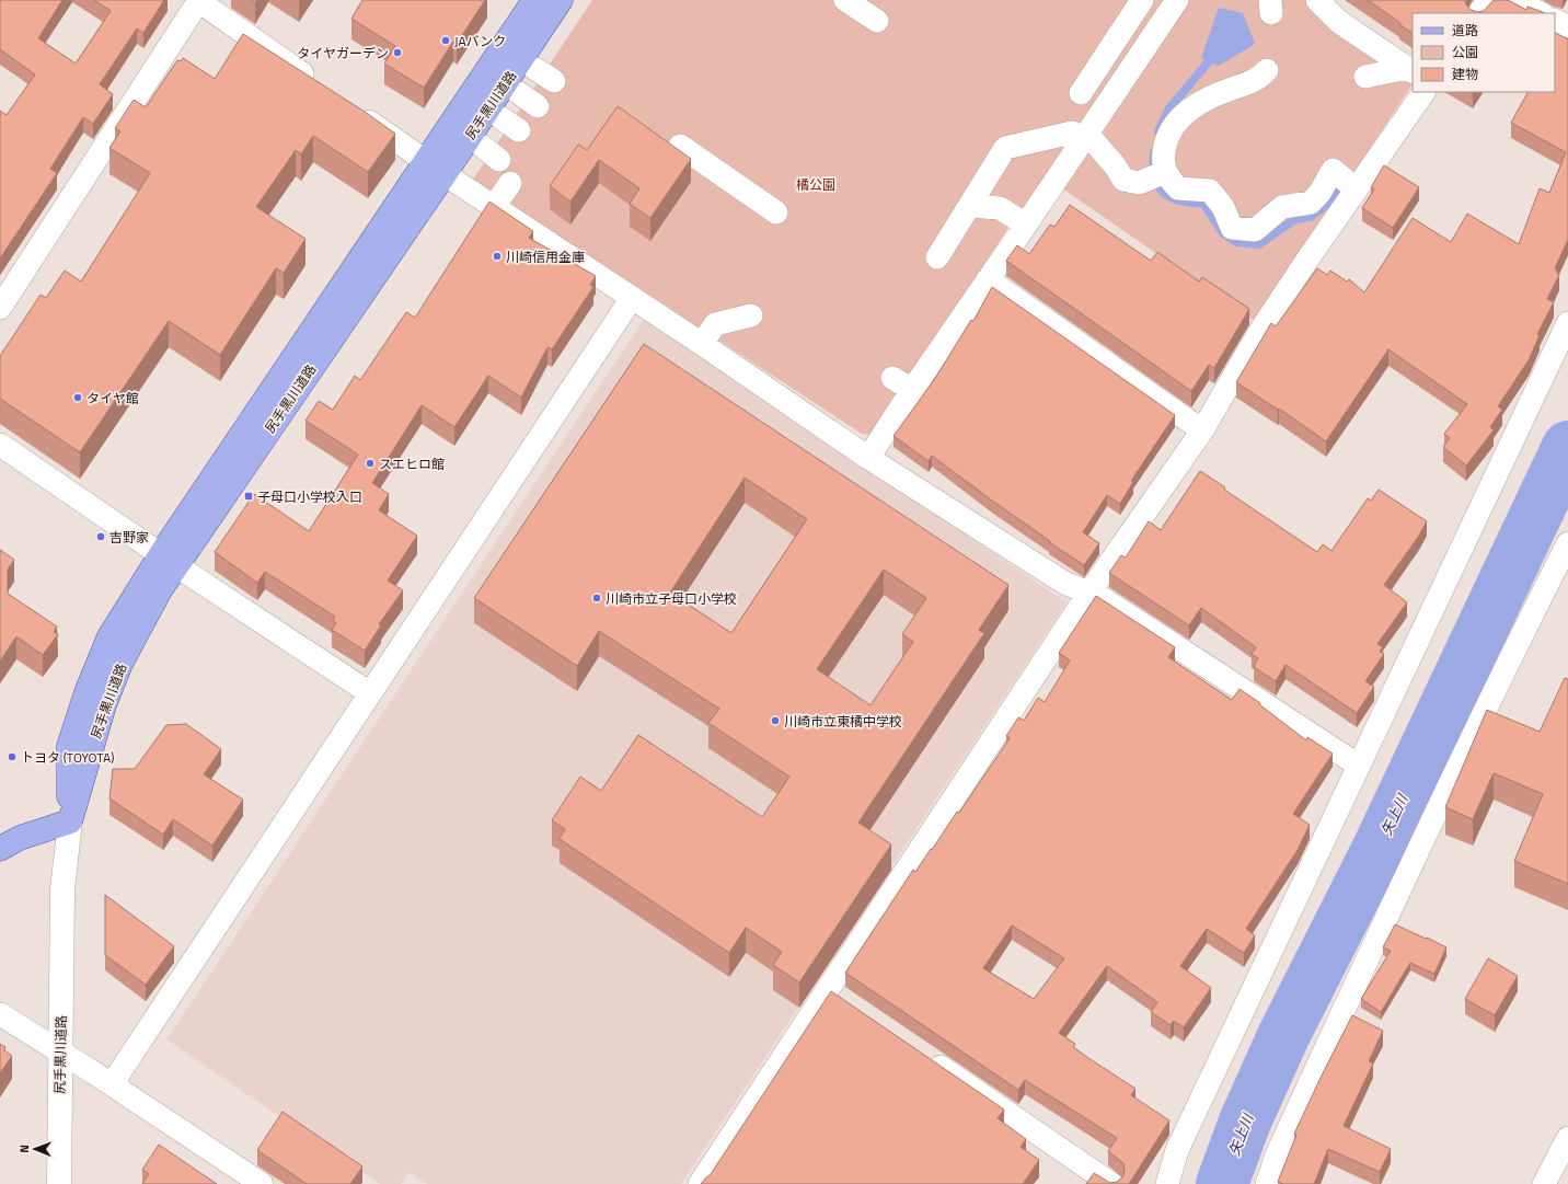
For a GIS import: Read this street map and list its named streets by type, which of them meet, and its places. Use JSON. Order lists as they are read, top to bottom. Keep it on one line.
{"streets":{"main road":["尻手黒川道路"]},"water":["矢上川"],"parks":["橘公園"],"places":{"other":["JAバンク","タイヤガーデン","川崎信用金庫","タイヤ館","スエヒロ館","吉野家","川崎市立子母口小学校","川崎市立東橘中学校","トヨタ (TOYOTA)"],"transit":["子母口小学校入口"]},"legend":["道路","公園","建物"],"north":"left"}
